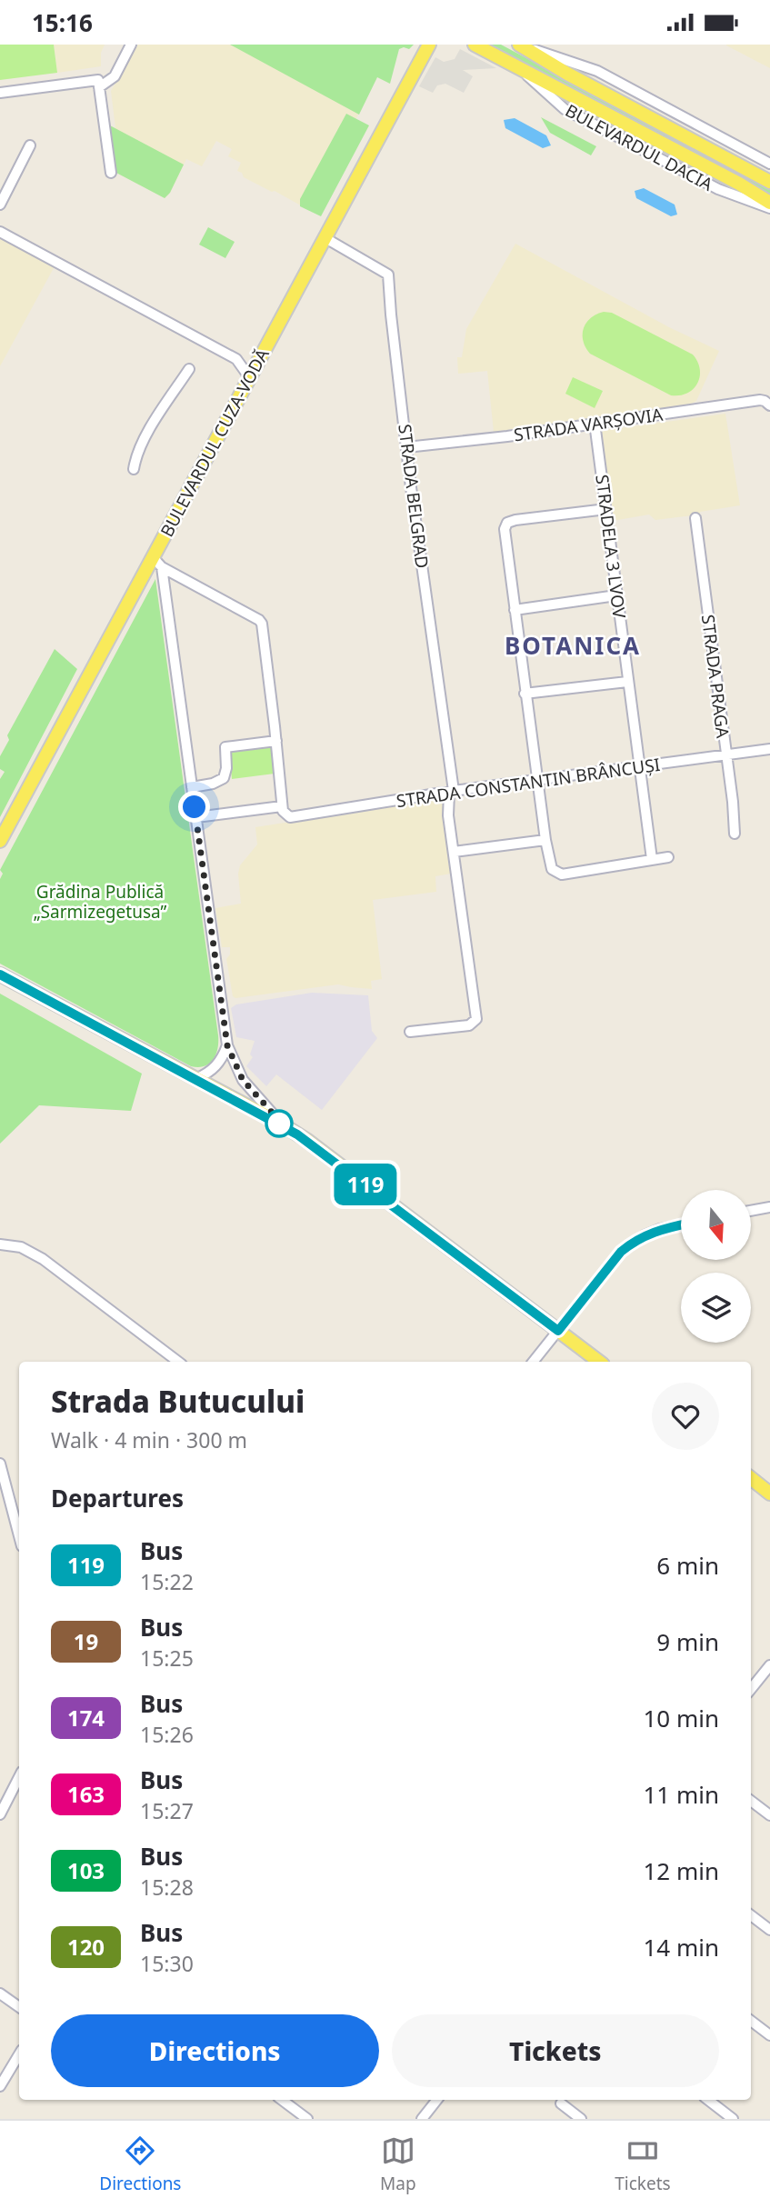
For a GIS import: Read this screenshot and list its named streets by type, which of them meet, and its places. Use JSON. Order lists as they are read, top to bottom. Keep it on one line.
{"streets":{"main road":["BULEVARDUL DACIA","BULEVARDUL CUZA-VODĂ"],"street":["STRADA VARȘOVIA","STRADA BELGRAD","STRADELA 3 LVOV","STRADA PRAGA","STRADA CONSTANTIN BRÂNCUȘI"]},"crossings":[["STRADA VARȘOVIA","STRADA BELGRAD"],["STRADA VARȘOVIA","STRADELA 3 LVOV"],["BULEVARDUL CUZA-VODĂ","STRADA BELGRAD"],["STRADA BELGRAD","STRADA CONSTANTIN BRÂNCUȘI"],["STRADELA 3 LVOV","STRADA CONSTANTIN BRÂNCUȘI"],["STRADA PRAGA","STRADA CONSTANTIN BRÂNCUȘI"]],"districts":["BOTANICA"],"parks":["Grădina Publică „Sarmizegetusa”"],"lines":["bus line 119"],"north":"bottom","page":{"status":"15:16","on_map":"119","heading":[["Strada Butucului","Walk · 4 min · 300 m"],"Departures"],"list":[{"mark":"119","name":"Bus","note":"15:22","value":"6 min"},{"mark":"19","name":"Bus","note":"15:25","value":"9 min"},{"mark":"174","name":"Bus","note":"15:26","value":"10 min"},{"mark":"163","name":"Bus","note":"15:27","value":"11 min"},{"mark":"103","name":"Bus","note":"15:28","value":"12 min"},{"mark":"120","name":"Bus","note":"15:30","value":"14 min"}],"buttons":["Directions","Tickets"],"tabs":["Directions","Map","Tickets"]}}
